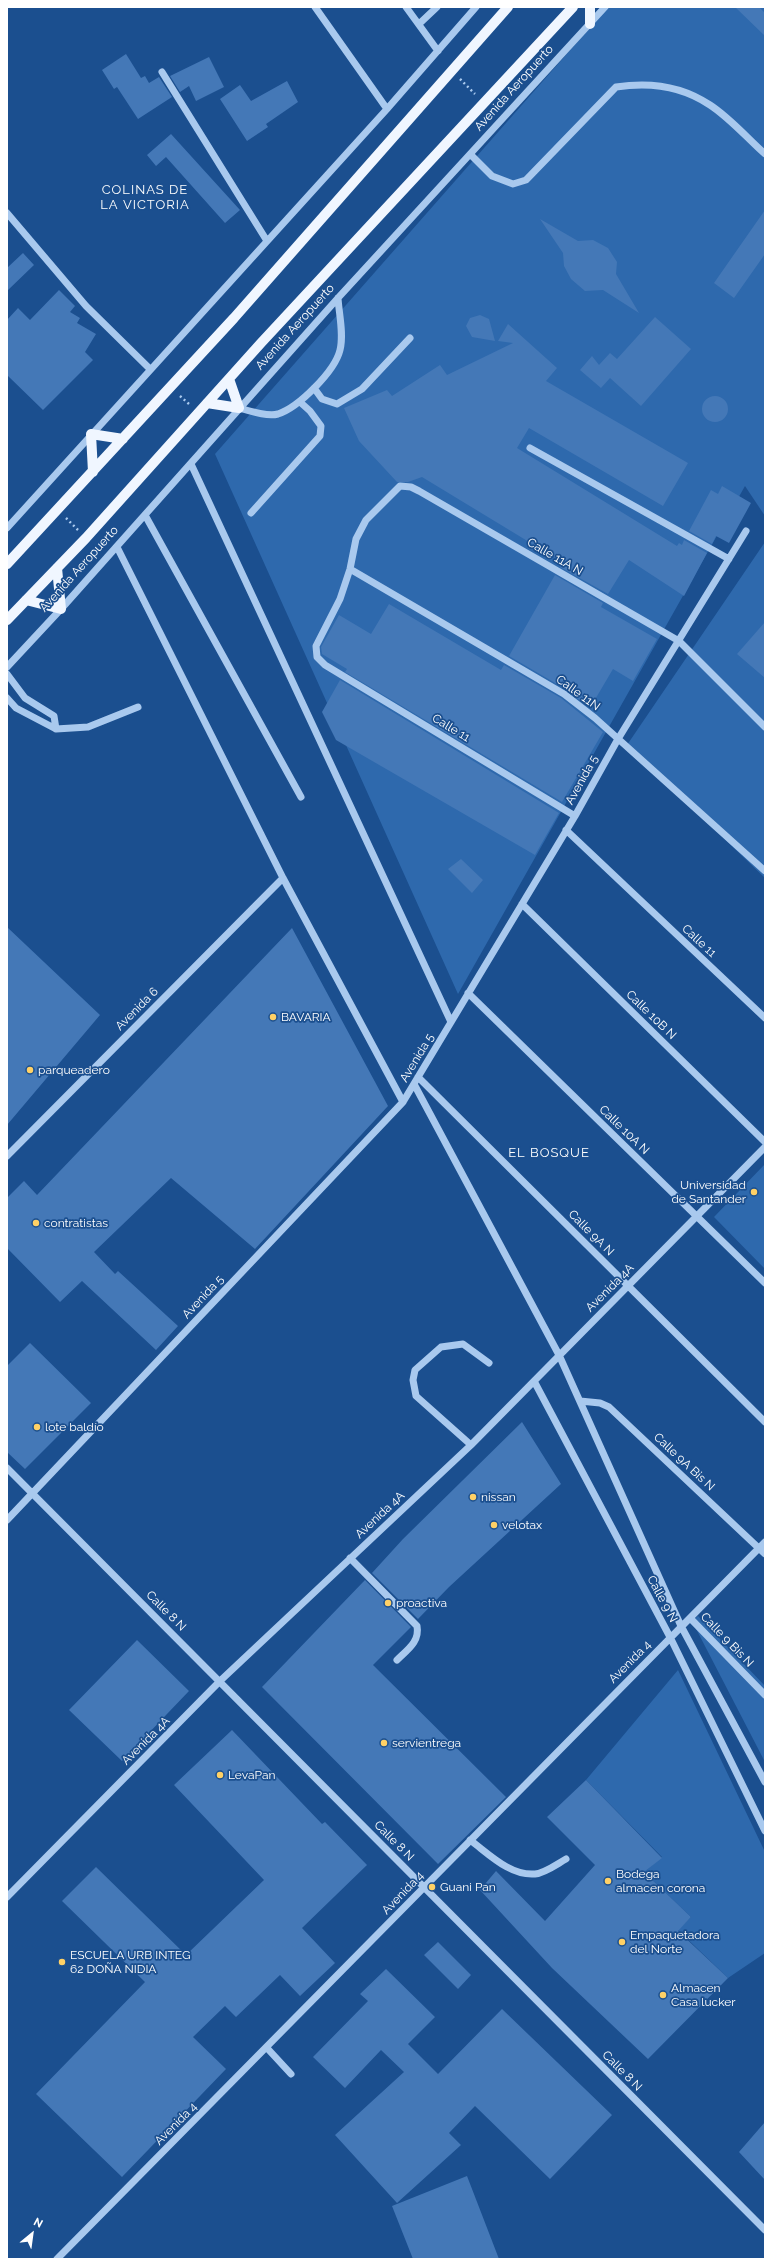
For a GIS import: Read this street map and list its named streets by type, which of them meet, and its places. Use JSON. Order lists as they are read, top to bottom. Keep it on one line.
{"streets":{"main road":["Avenida Aeropuerto"],"street":["Calle 11A N","Calle 11N","Calle 11","Avenida 5","Avenida 6","Calle 10B N","Calle 10A N","Calle 9A N","Avenida 4A","Calle 9A Bis N","Calle 9 N","Calle 8 N","Calle 9 Bis N","Avenida 4"]},"crossings":[["Calle 11A N","Calle 11N"],["Calle 11A N","Calle 11"],["Calle 11A N","Avenida 5"],["Calle 11N","Calle 11"],["Calle 11N","Avenida 5"],["Calle 11","Avenida 5"],["Avenida 5","Calle 10B N"],["Avenida 5","Calle 10A N"],["Avenida 5","Calle 9A N"],["Avenida 5","Calle 9 N"],["Avenida 5","Calle 8 N"],["Calle 10A N","Avenida 4A"],["Calle 9A N","Avenida 4A"],["Avenida 4A","Calle 9 N"],["Avenida 4A","Calle 8 N"],["Calle 9A Bis N","Calle 9 N"],["Calle 9A Bis N","Avenida 4"],["Calle 9 N","Avenida 4"],["Calle 8 N","Avenida 4"],["Calle 9 Bis N","Avenida 4"]],"districts":["COLINAS DE LA VICTORIA","EL BOSQUE"],"places":["BAVARIA","parqueadero","Universidad de Santander","contratistas","lote baldío","nissan","velotax","proactiva","servientrega","LevaPan","Bodega almacen corona","Guani Pan","Empaquetadora del Norte","ESCUELA URB INTEG 62 DOÑA NIDIA","Almacen Casa lucker"],"north":"top right"}
